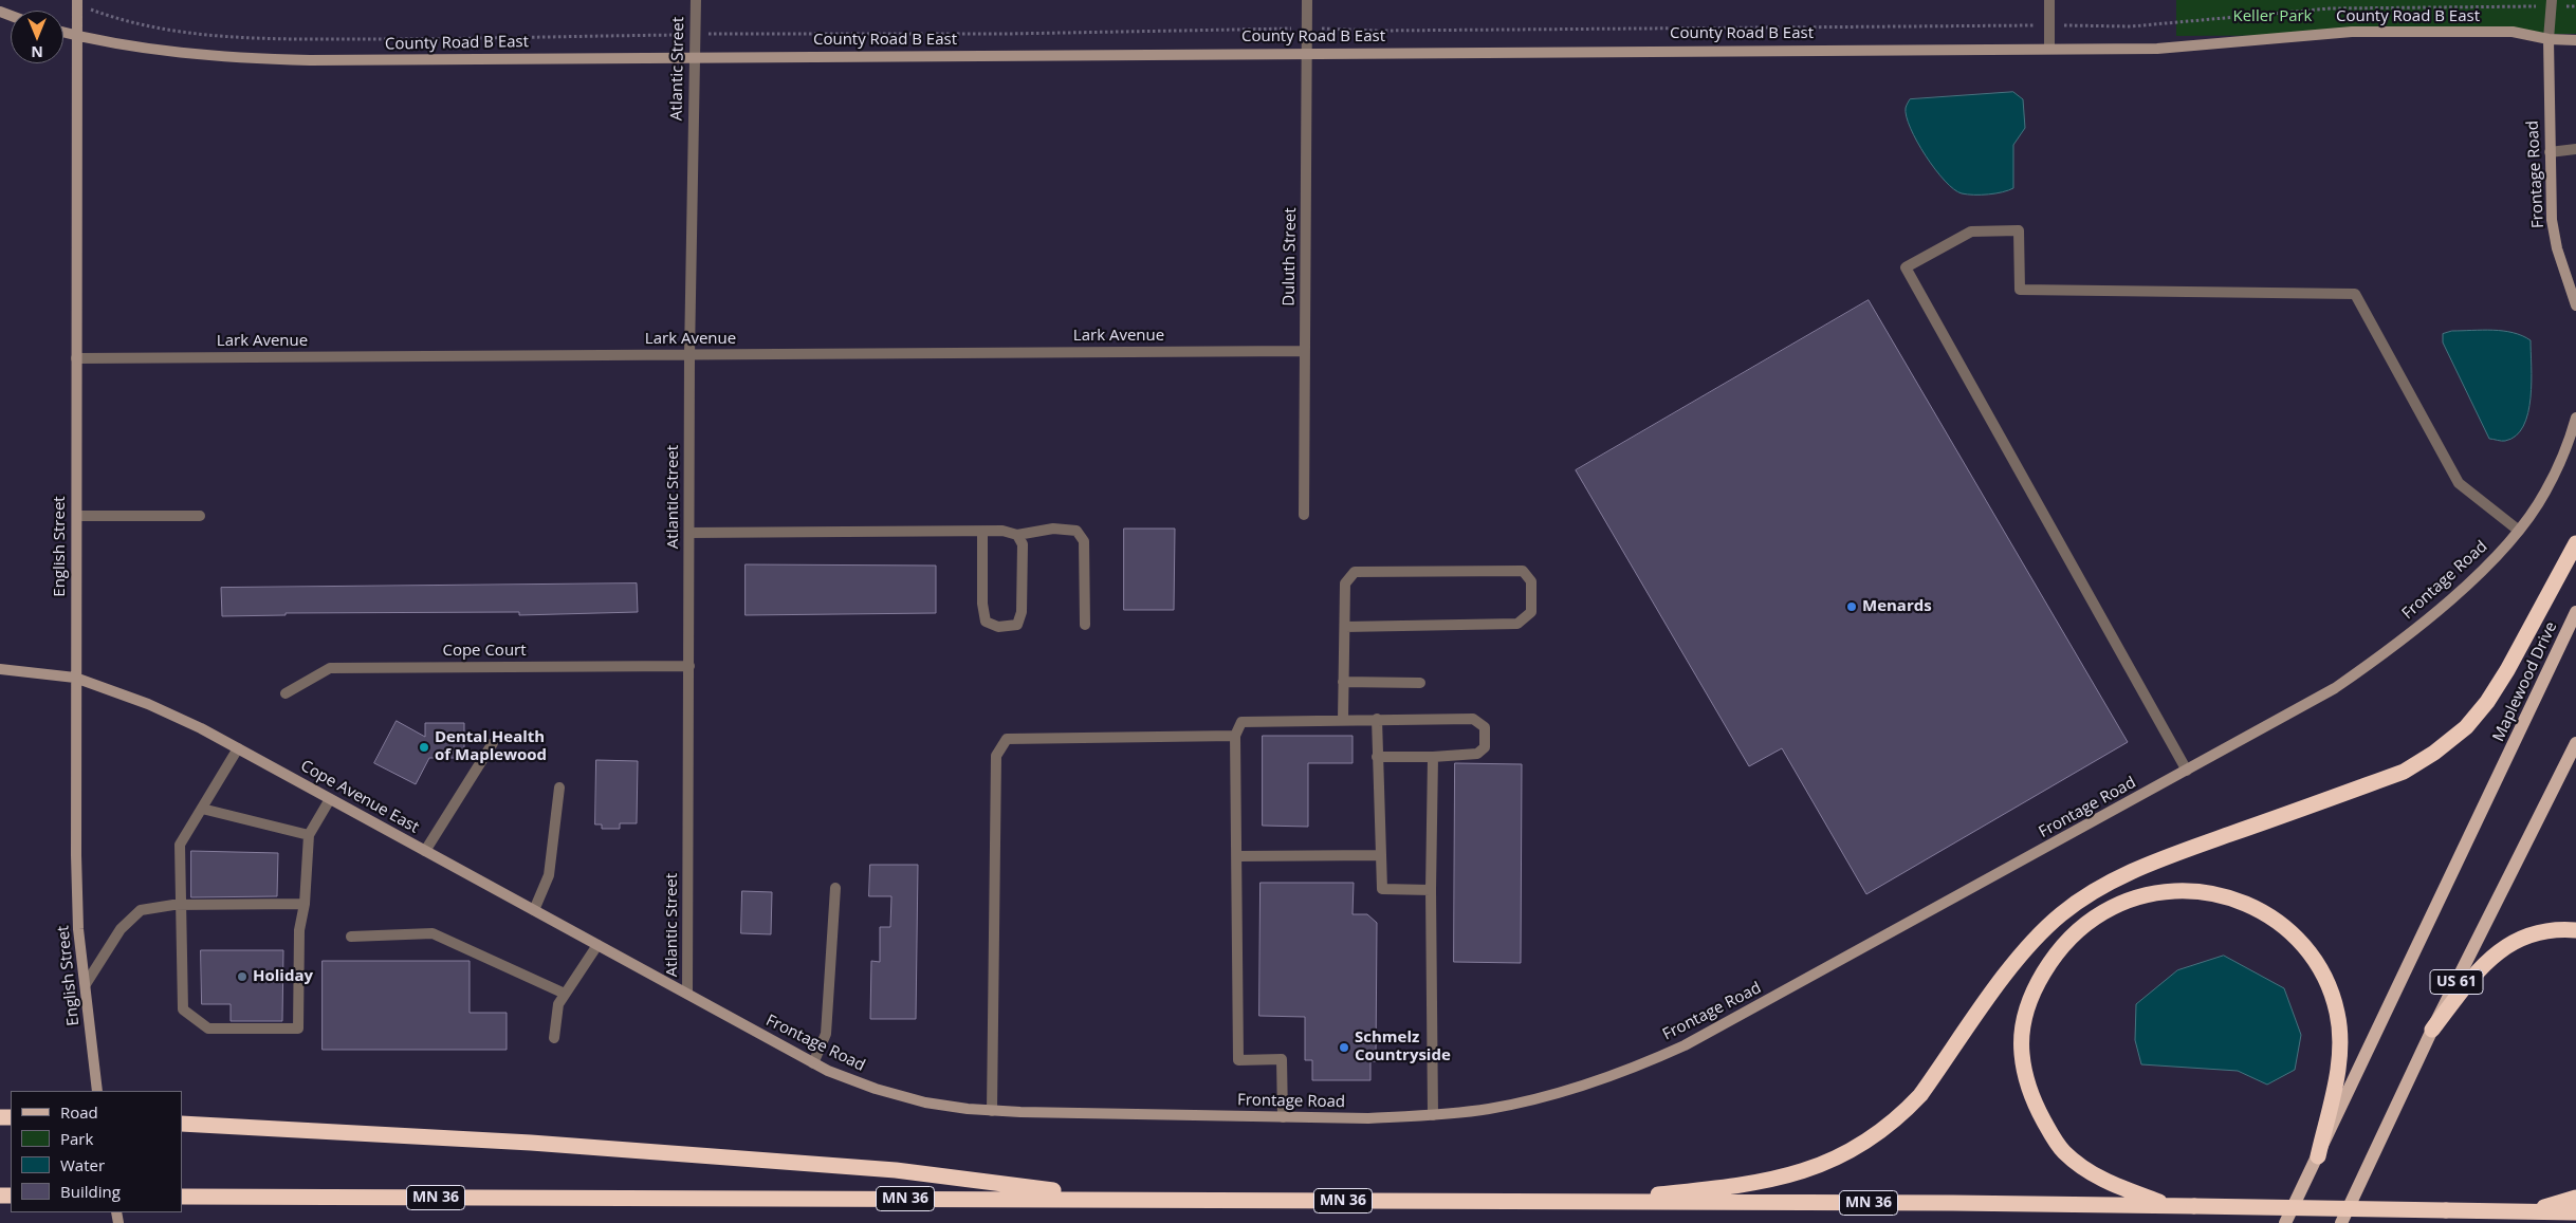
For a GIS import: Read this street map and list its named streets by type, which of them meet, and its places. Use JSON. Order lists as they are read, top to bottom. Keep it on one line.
{"streets":{"highway":["MN 36"],"main road":["Maplewood Drive","US 61"],"street":["County Road B East","Atlantic Street","Frontage Road","Duluth Street","Lark Avenue","English Street","Cope Court","Cope Avenue East"]},"crossings":[["County Road B East","Atlantic Street"],["County Road B East","Frontage Road"],["County Road B East","Duluth Street"],["County Road B East","English Street"],["Atlantic Street","Frontage Road"],["Atlantic Street","Lark Avenue"],["Atlantic Street","Cope Court"],["Atlantic Street","Cope Avenue East"],["Frontage Road","Cope Avenue East"],["Duluth Street","Lark Avenue"],["Lark Avenue","English Street"],["English Street","Cope Avenue East"],["Maplewood Drive","US 61"]],"parks":["Keller Park"],"places":["Menards","Dental Health of Maplewood","Holiday","Schmelz Countryside"],"legend":["Road","Park","Water","Building"],"north":"bottom"}
